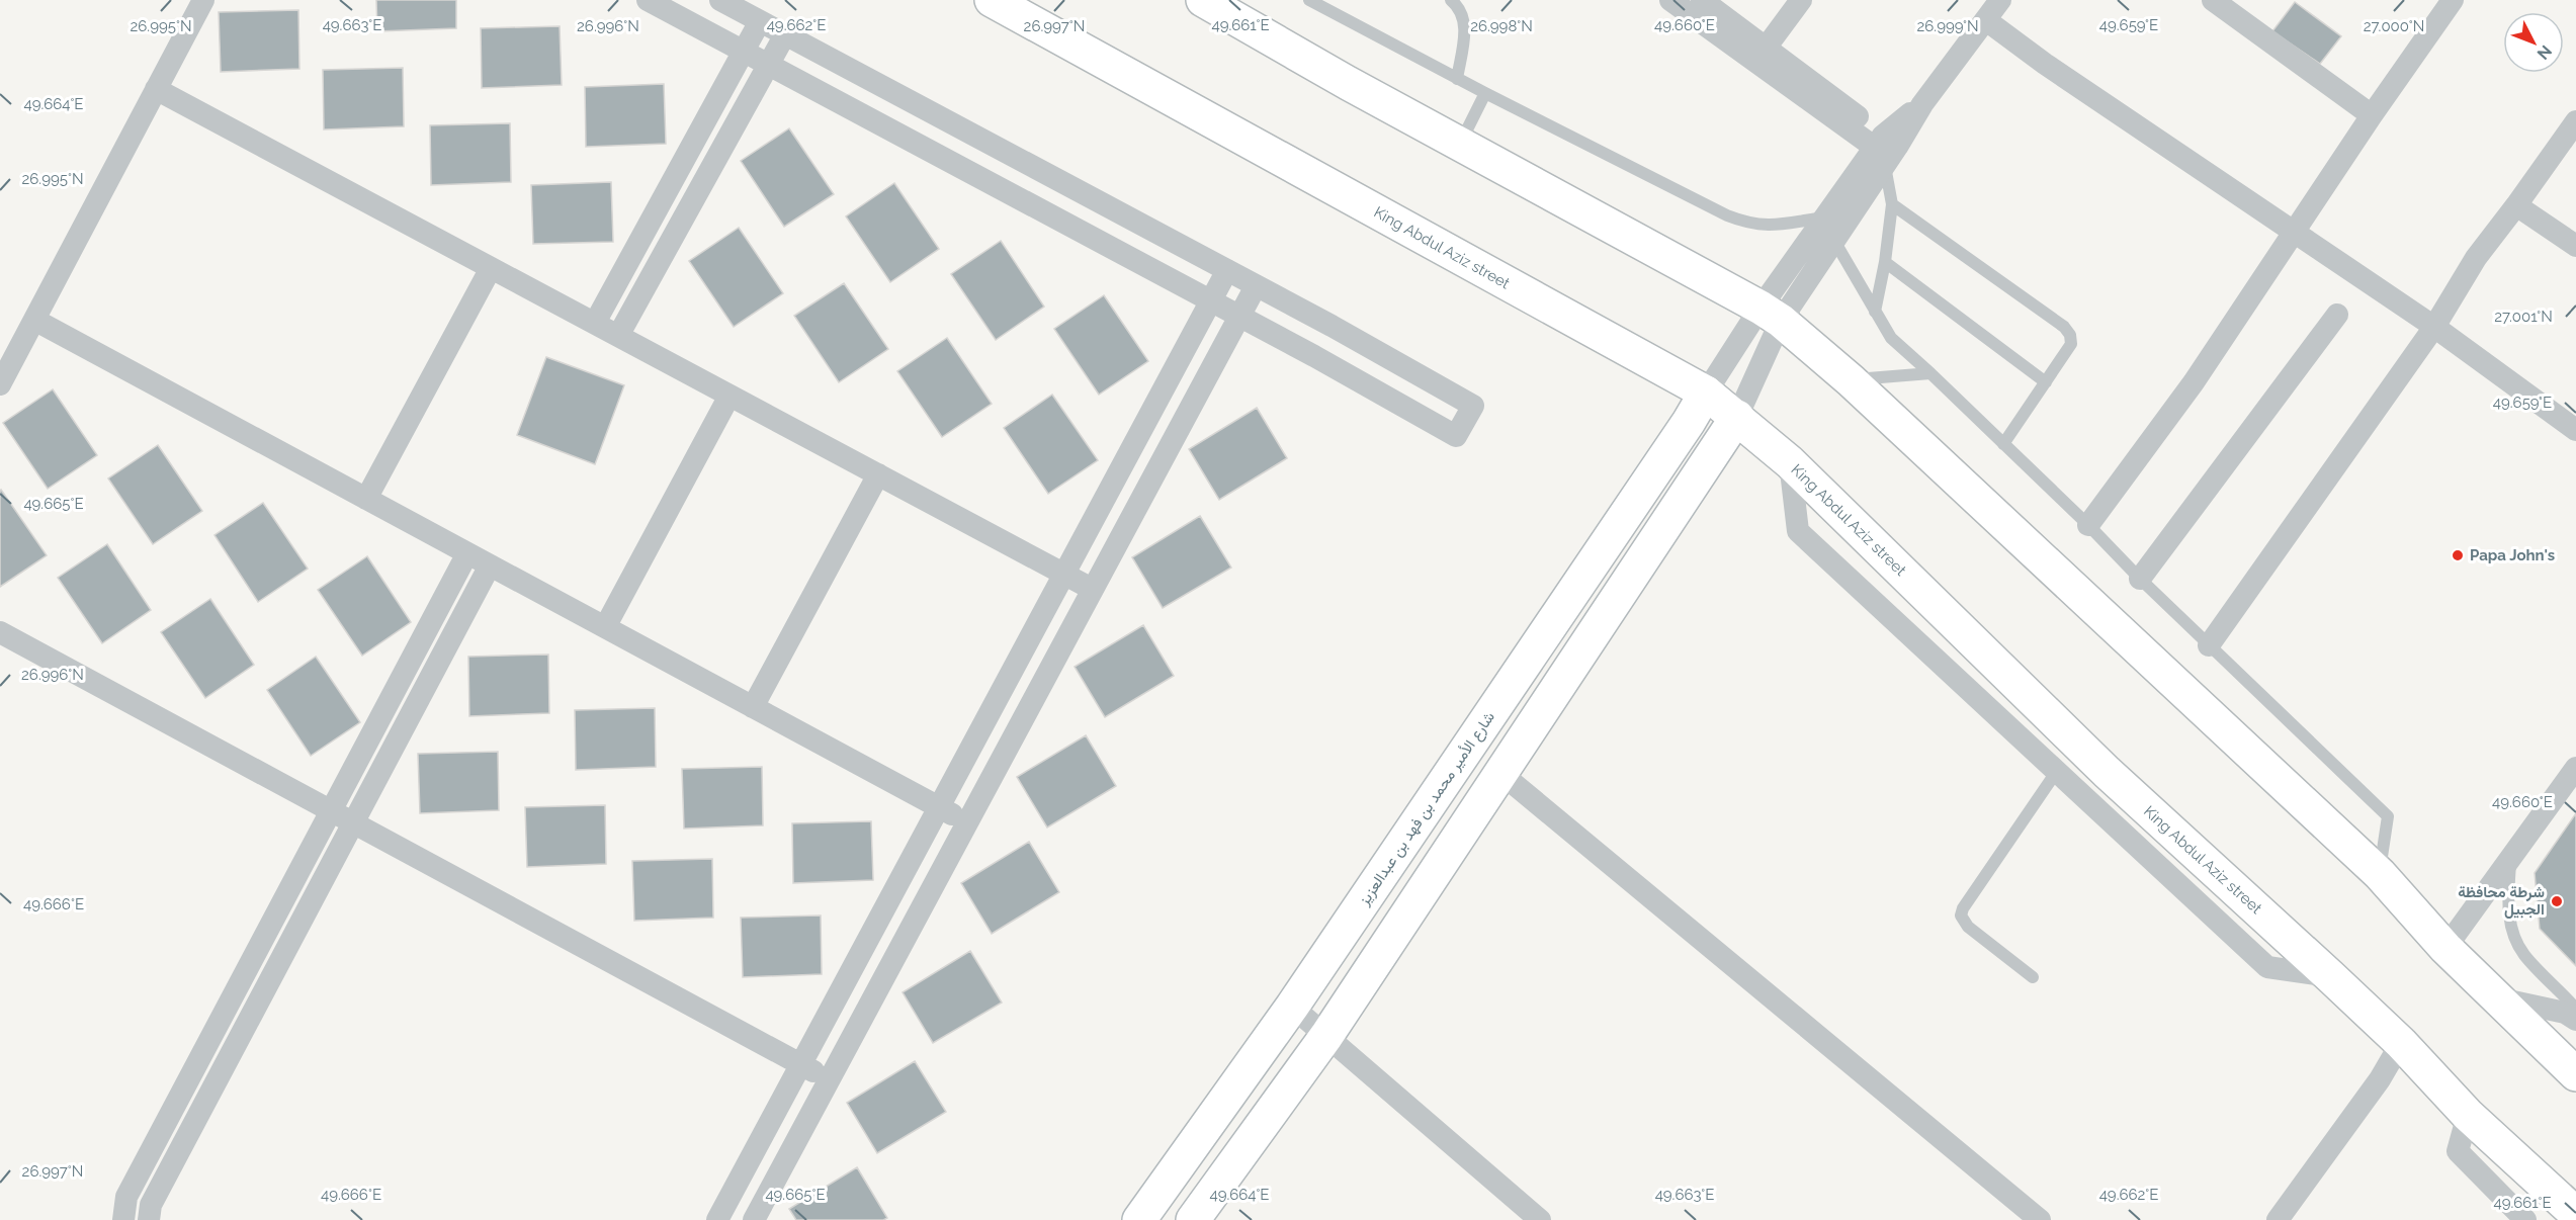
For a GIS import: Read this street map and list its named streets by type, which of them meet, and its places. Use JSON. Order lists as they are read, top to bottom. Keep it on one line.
{"streets":{"main road":["King Abdul Aziz street","شارع الأمير محمد بن فهد بن عبدالعزيز"]},"crossings":[["King Abdul Aziz street","شارع الأمير محمد بن فهد بن عبدالعزيز"]],"places":["Papa John's","شرطة محافظة الجبيل"],"north":"bottom right","coordinates":["49.659°E","49.663°E","49.662°E","49.661°E","49.660°E","26.995°N","26.996°N","26.997°N","26.998°N","26.999°N","27.000°N","49.664°E","27.001°N","49.665°E","49.666°E"]}
